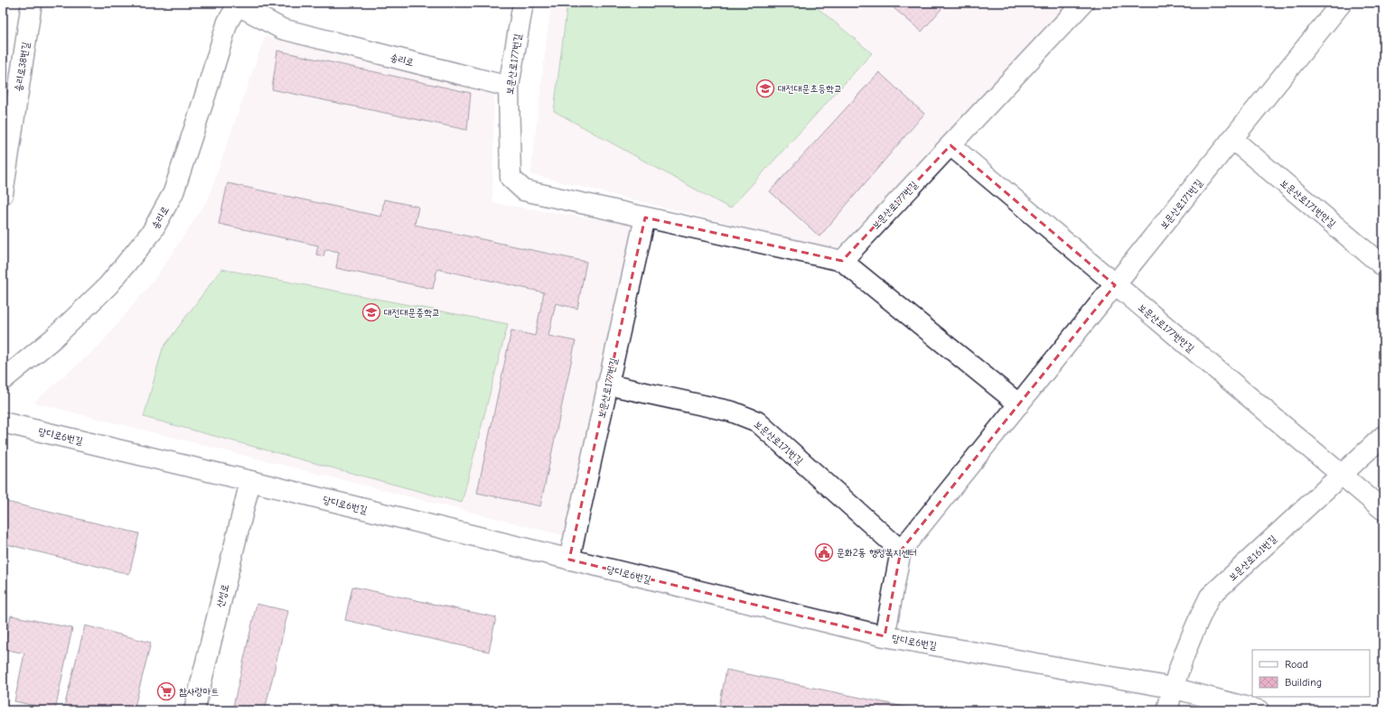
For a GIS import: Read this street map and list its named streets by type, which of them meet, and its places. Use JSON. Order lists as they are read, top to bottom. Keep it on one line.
{"streets":{"street":["송리로","보문산로177번길","송리로38번길","보문산로171번안길","보문산로171번길","보문산로177번안길","당디로6번길","보문산로161번길","산성로"]},"crossings":[["송리로","보문산로177번길"],["보문산로177번길","보문산로171번길"],["보문산로177번길","보문산로177번안길"],["보문산로177번길","당디로6번길"],["보문산로171번안길","보문산로171번길"],["보문산로171번길","보문산로177번안길"],["보문산로171번길","당디로6번길"],["보문산로177번안길","보문산로161번길"],["당디로6번길","보문산로161번길"],["당디로6번길","산성로"]],"places":{"school or university":["대전대문초등학교","대전대문중학교"],"public building":["문화2동 행정복지센터"],"supermarket":["참사랑마트"]},"legend":["Road","Building"]}
